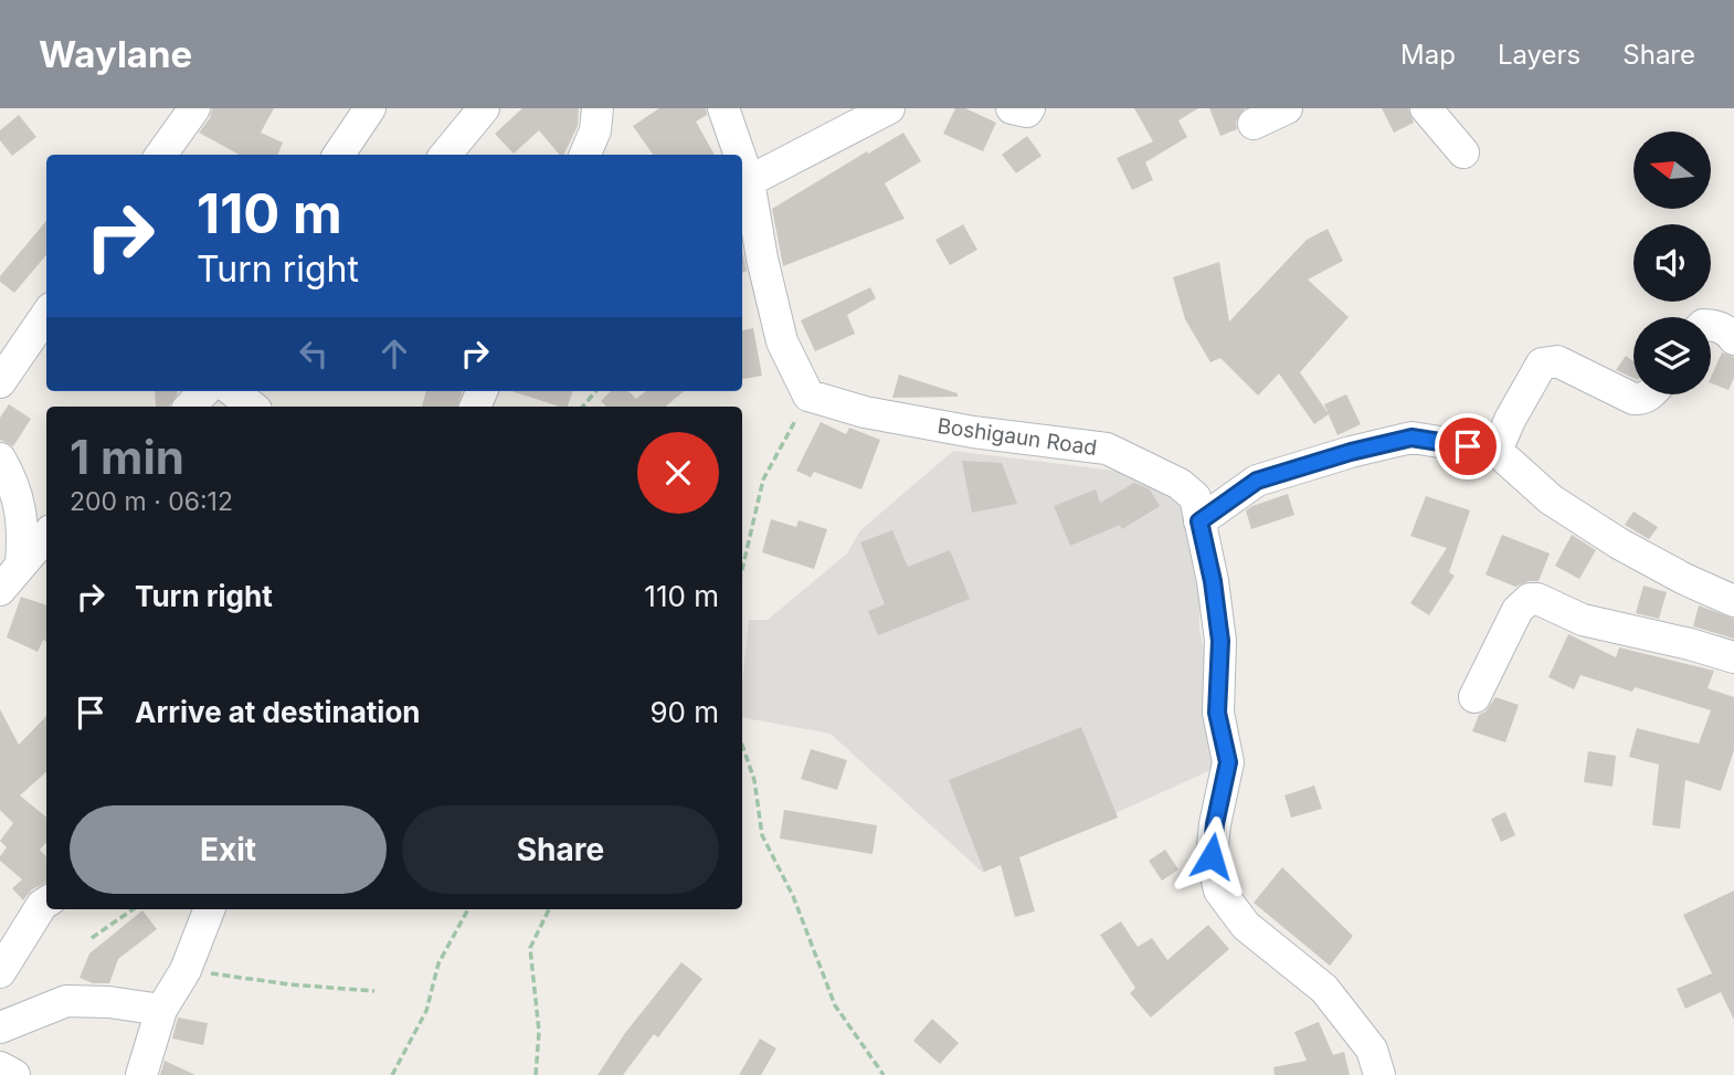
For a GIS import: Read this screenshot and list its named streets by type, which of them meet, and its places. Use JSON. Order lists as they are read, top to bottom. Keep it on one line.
{"streets":{"street":["Boshigaun Road"]},"north":"left","page":{"header":"Waylane","nav":["Map","Layers","Share"],"turn":["110 m","Turn right"],"heading":["1 min","200 m · 06:12"],"list":[{"name":"Turn right","value":"110 m"},{"name":"Arrive at destination","value":"90 m"}],"buttons":["Exit","Share"]}}
